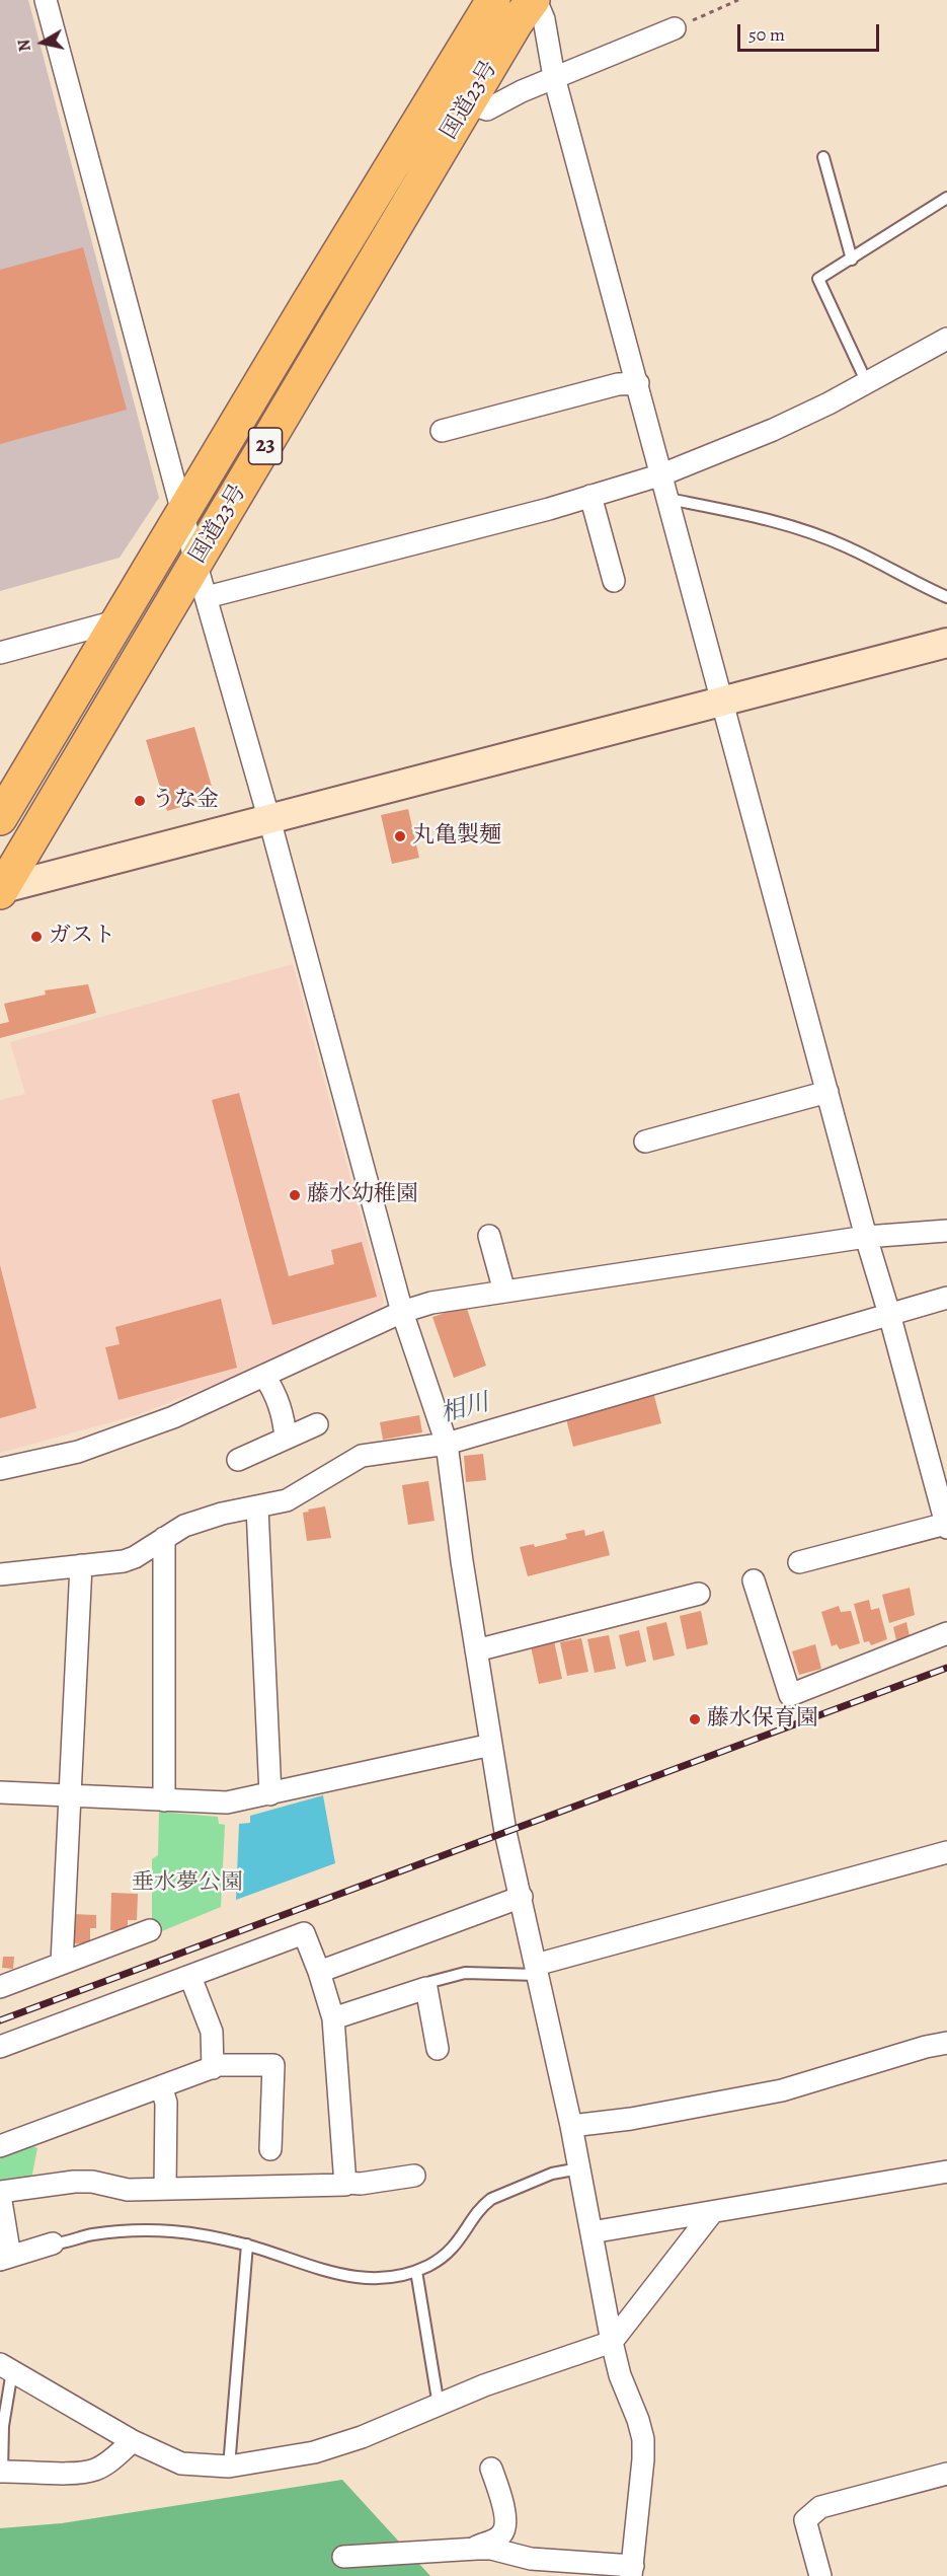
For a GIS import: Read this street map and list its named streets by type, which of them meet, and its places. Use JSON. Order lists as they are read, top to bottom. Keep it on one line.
{"streets":{"highway":["国道23号","23"]},"water":["相川"],"parks":["垂水夢公園"],"places":["うな金","丸亀製麺","ガスト","藤水幼稚園","藤水保育園"],"scale_bar":"50 m","north":"left"}
